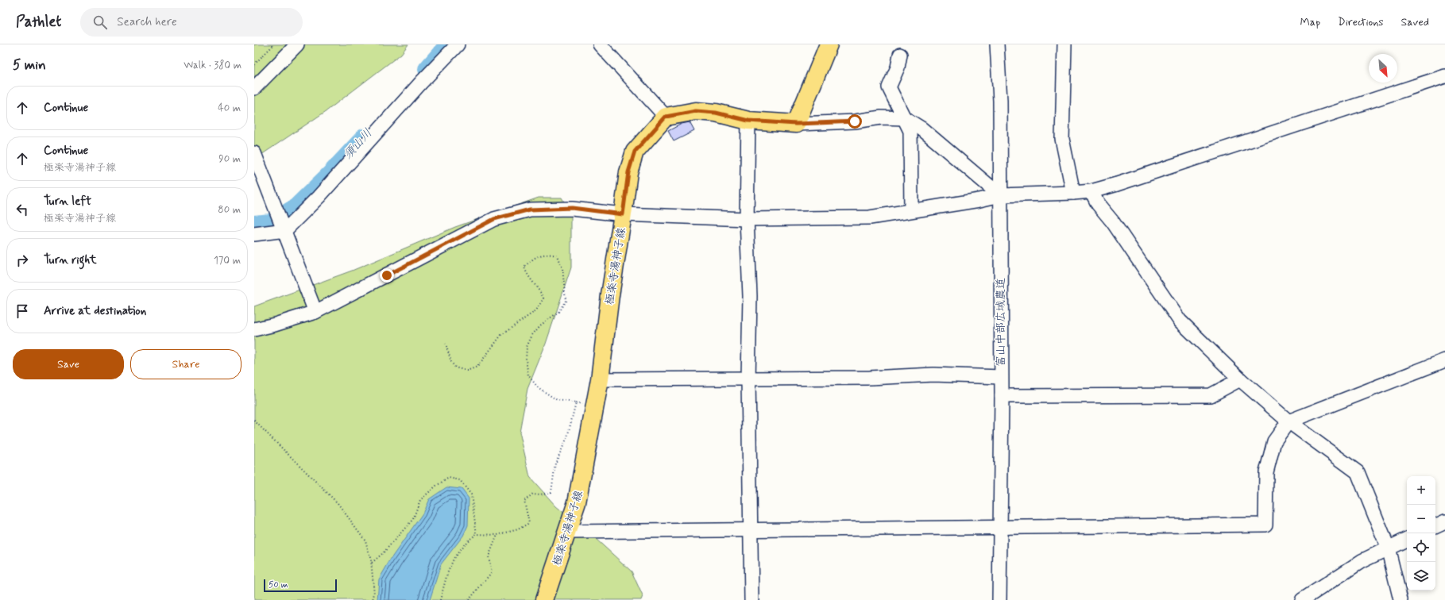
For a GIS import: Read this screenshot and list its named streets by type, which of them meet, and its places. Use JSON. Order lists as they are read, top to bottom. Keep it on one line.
{"streets":{"main road":["極楽寺湯神子線"],"street":["富山中部広域農道"]},"water":["須山川"],"scale_bar":"50 m","north":"bottom right","page":{"header":"Pathlet","search":"Search here","nav":["Map","Directions","Saved"],"heading":["5 min","Walk · 380 m"],"list":[["Continue","40 m"],["Continue","極楽寺湯神子線","90 m"],["Turn left","極楽寺湯神子線","80 m"],["Turn right","170 m"],"Arrive at destination"],"buttons":["Save","Share"],"map_buttons":["+","−"],"scale":"50 m"}}
